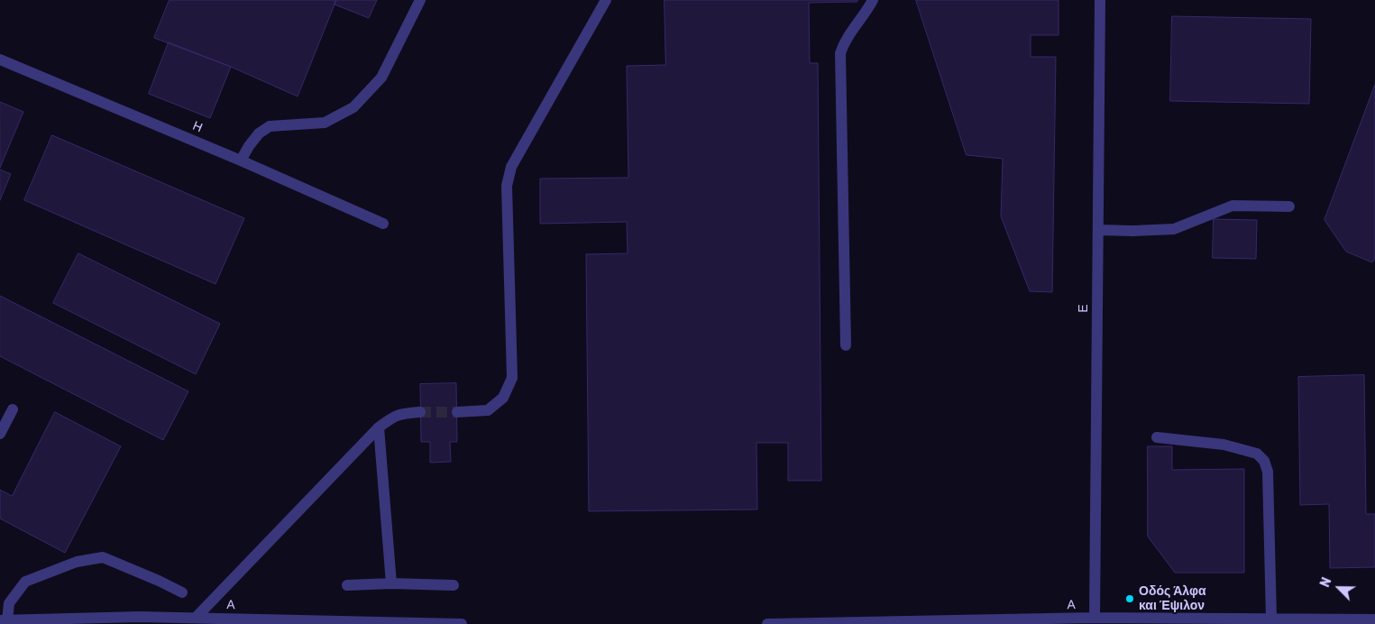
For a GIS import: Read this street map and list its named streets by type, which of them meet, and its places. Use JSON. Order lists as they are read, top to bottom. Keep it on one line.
{"streets":{"street":["Η","Ε","Α"]},"crossings":[["Ε","Α"]],"places":["Οδός Άλφα και Έψιλον"],"north":"top left"}
